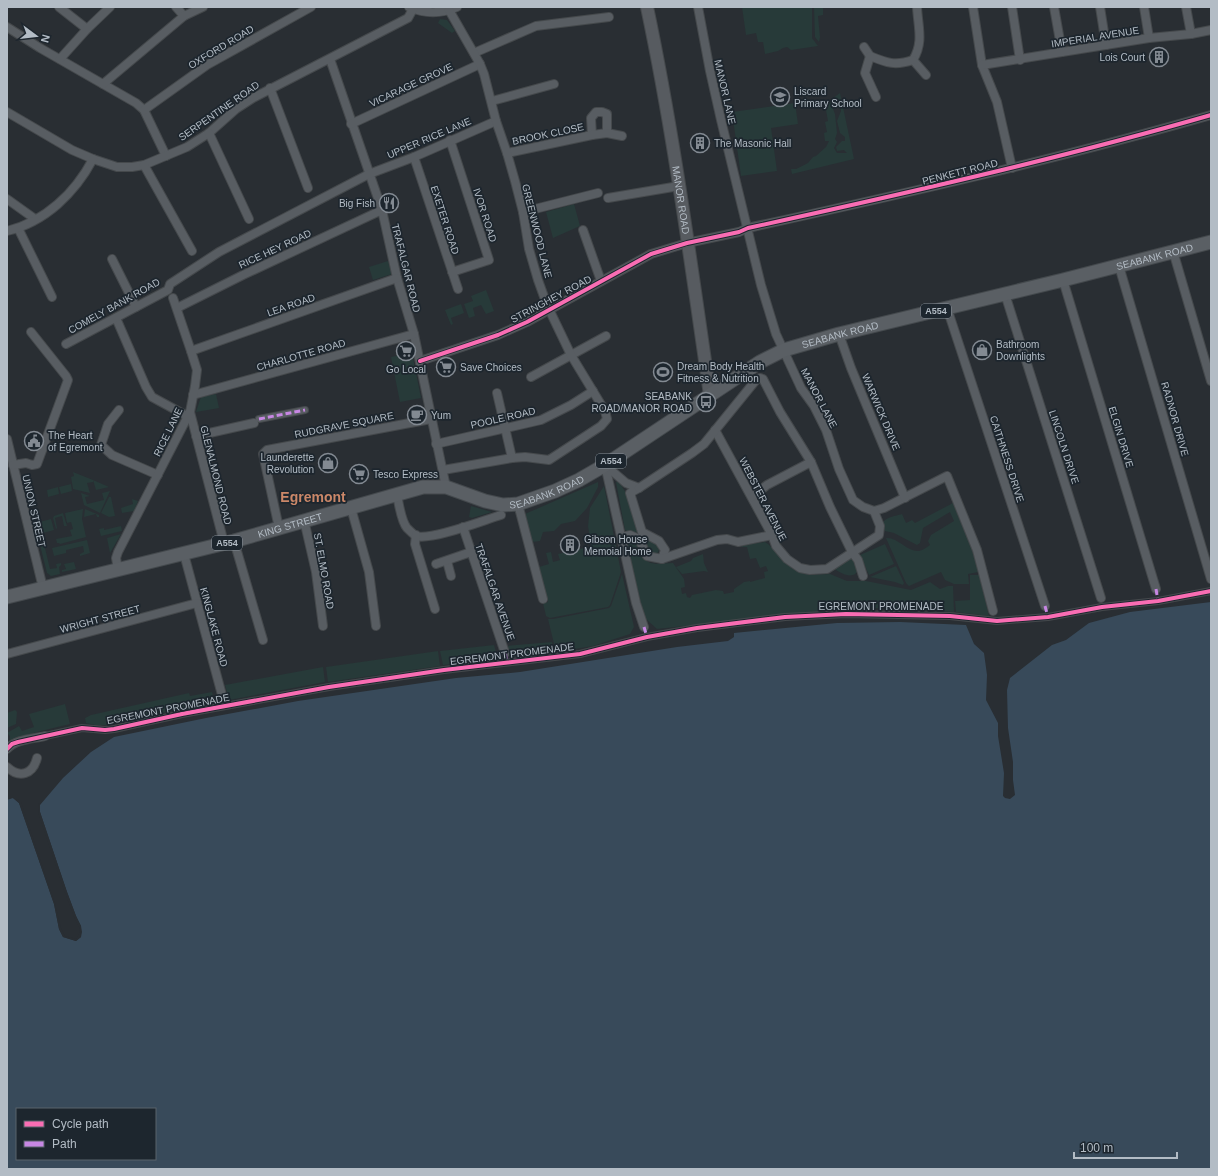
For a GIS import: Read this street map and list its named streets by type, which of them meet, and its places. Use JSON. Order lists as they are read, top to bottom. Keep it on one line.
{"streets":{"main road":["MANOR ROAD","SEABANK ROAD","A554","KING STREET"],"street":["IMPERIAL AVENUE","OXFORD ROAD","VICARAGE GROVE","MANOR LANE","SERPENTINE ROAD","BROOK CLOSE","UPPER RICE LANE","PENKETT ROAD","IVOR ROAD","EXETER ROAD","GREENWOOD LANE","RICE HEY ROAD","TRAFALGAR ROAD","STRINGHEY ROAD","LEA ROAD","COMELY BANK ROAD","CHARLOTTE ROAD","WARWICK DRIVE","POOLE ROAD","RADNOR DRIVE","RUDGRAVE SQUARE","RICE LANE","ELGIN DRIVE","LINCOLN DRIVE","CAITHNESS DRIVE","GLENALMOND ROAD","WEBSTER AVENUE","UNION STREET","ST. ELMO ROAD","TRAFALGAR AVENUE","EGREMONT PROMENADE","WRIGHT STREET","KINGLAKE ROAD"]},"crossings":[["VICARAGE GROVE","GREENWOOD LANE"],["VICARAGE GROVE","TRAFALGAR ROAD"],["MANOR LANE","PENKETT ROAD"],["MANOR LANE","SEABANK ROAD"],["SERPENTINE ROAD","TRAFALGAR ROAD"],["BROOK CLOSE","GREENWOOD LANE"],["UPPER RICE LANE","IVOR ROAD"],["UPPER RICE LANE","EXETER ROAD"],["UPPER RICE LANE","GREENWOOD LANE"],["UPPER RICE LANE","TRAFALGAR ROAD"],["UPPER RICE LANE","COMELY BANK ROAD"],["PENKETT ROAD","MANOR ROAD"],["PENKETT ROAD","STRINGHEY ROAD"],["MANOR ROAD","SEABANK ROAD"],["MANOR ROAD","STRINGHEY ROAD"],["IVOR ROAD","EXETER ROAD"],["GREENWOOD LANE","TRAFALGAR ROAD"],["GREENWOOD LANE","STRINGHEY ROAD"],["GREENWOOD LANE","POOLE ROAD"],["RICE HEY ROAD","TRAFALGAR ROAD"],["RICE HEY ROAD","RICE LANE"],["SEABANK ROAD","WARWICK DRIVE"],["SEABANK ROAD","RADNOR DRIVE"],["SEABANK ROAD","ELGIN DRIVE"],["SEABANK ROAD","LINCOLN DRIVE"],["SEABANK ROAD","CAITHNESS DRIVE"],["SEABANK ROAD","KING STREET"],["SEABANK ROAD","TRAFALGAR AVENUE"],["TRAFALGAR ROAD","STRINGHEY ROAD"],["TRAFALGAR ROAD","LEA ROAD"],["TRAFALGAR ROAD","COMELY BANK ROAD"],["TRAFALGAR ROAD","CHARLOTTE ROAD"],["TRAFALGAR ROAD","POOLE ROAD"],["TRAFALGAR ROAD","RUDGRAVE SQUARE"],["TRAFALGAR ROAD","KING STREET"],["LEA ROAD","RICE LANE"],["CHARLOTTE ROAD","RICE LANE"],["RUDGRAVE SQUARE","KING STREET"],["RICE LANE","GLENALMOND ROAD"],["RICE LANE","KING STREET"],["ELGIN DRIVE","EGREMONT PROMENADE"],["LINCOLN DRIVE","EGREMONT PROMENADE"],["CAITHNESS DRIVE","EGREMONT PROMENADE"],["GLENALMOND ROAD","KING STREET"],["UNION STREET","KING STREET"],["KING STREET","ST. ELMO ROAD"],["KING STREET","KINGLAKE ROAD"],["TRAFALGAR AVENUE","EGREMONT PROMENADE"],["EGREMONT PROMENADE","KINGLAKE ROAD"],["WRIGHT STREET","KINGLAKE ROAD"]],"districts":["Egremont"],"places":{"building":["Lois Court","The Masonic Hall","Gibson House Memoial Home"],"school or university":["Liscard Primary School"],"restaurant":["Big Fish"],"shop":["Bathroom Downlights","Launderette Revolution"],"supermarket":["Go Local","Save Choices","Tesco Express"],"sports":["Dream Body Health Fitness & Nutrition"],"bus stop":["SEABANK ROAD/MANOR ROAD"],"cafe":["Yum"],"public building":["The Heart of Egremont"]},"legend":["Cycle path","Path"],"scale_bar":"100 m","north":"right"}
